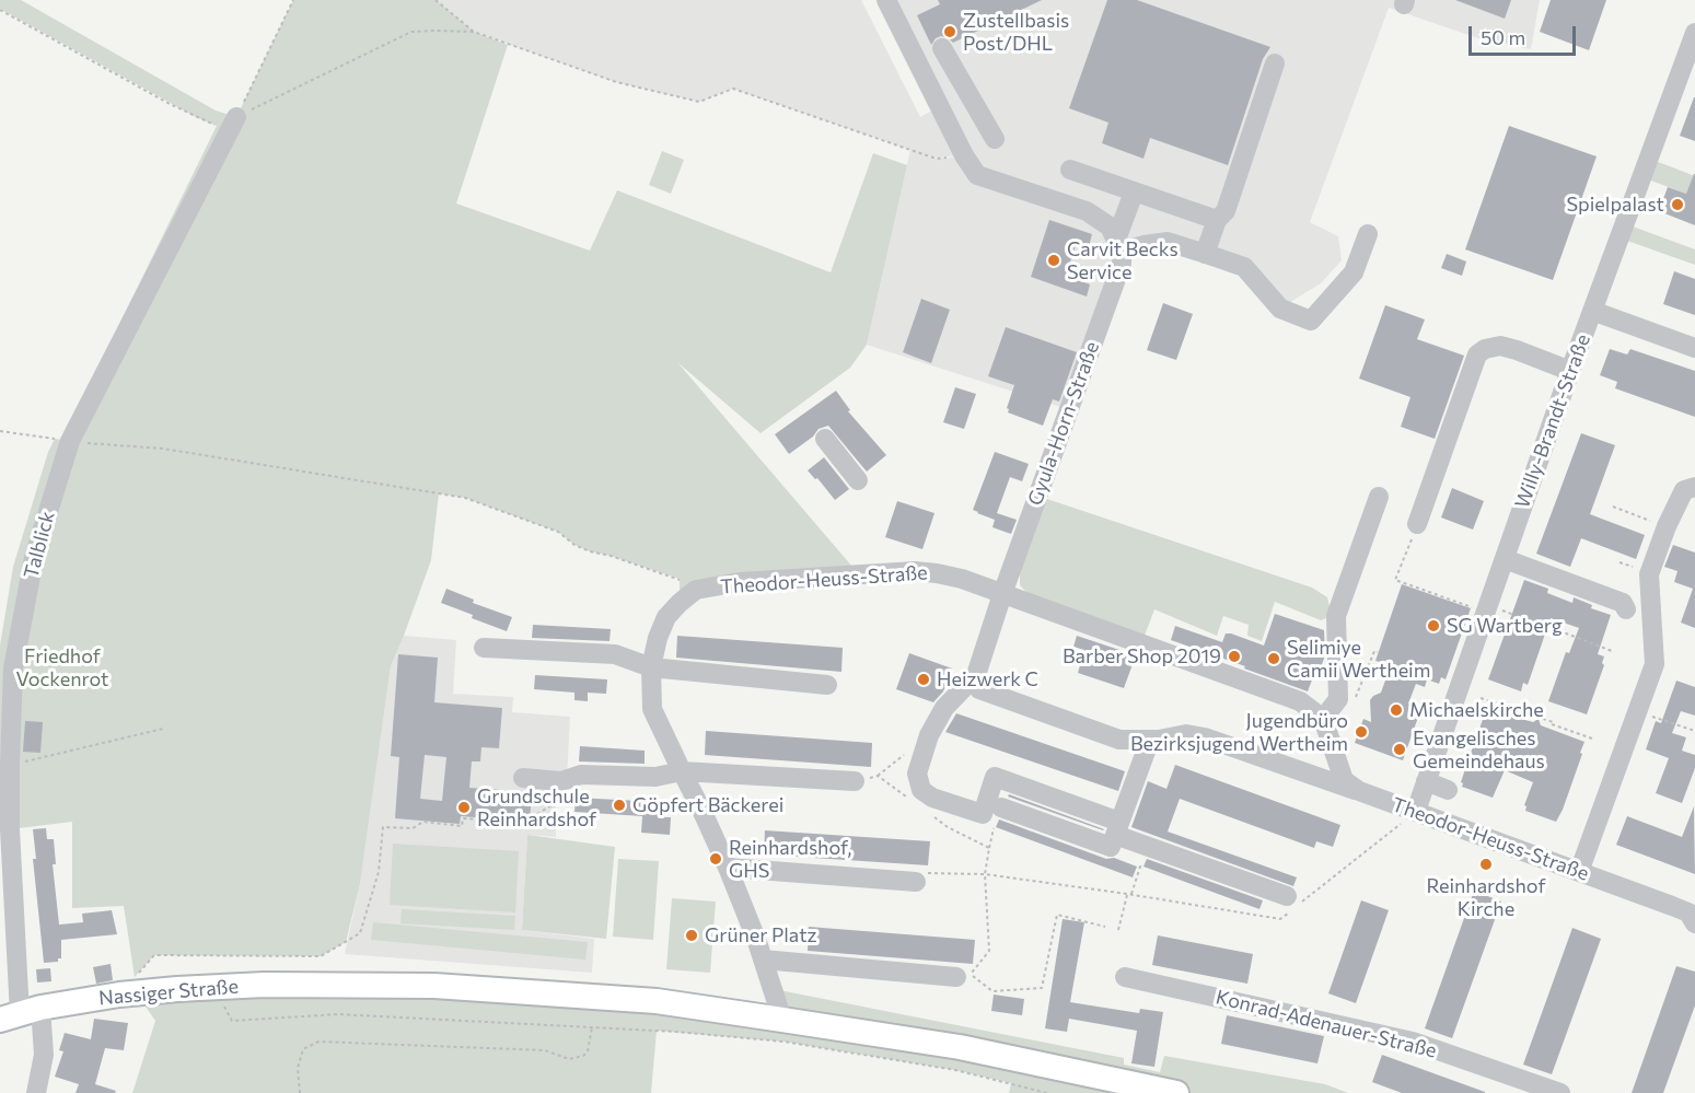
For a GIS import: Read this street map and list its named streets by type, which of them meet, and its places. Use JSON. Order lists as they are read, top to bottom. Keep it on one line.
{"streets":{"main road":["Nassiger Straße"],"street":["Willy-Brandt-Straße","Gyula-Horn-Straße","Talblick","Theodor-Heuss-Straße","Konrad-Adenauer-Straße"]},"crossings":[["Willy-Brandt-Straße","Theodor-Heuss-Straße"],["Gyula-Horn-Straße","Theodor-Heuss-Straße"],["Talblick","Nassiger Straße"],["Theodor-Heuss-Straße","Nassiger Straße"]],"parks":["Friedhof Vockenrot"],"places":["Zustellbasis Post/DHL","Spielpalast","Carvit Becks Service","SG Wartberg","Barber Shop 2019","Selimiye Camii Wertheim","Heizwerk C","Michaelskirche","Jugendbüro Bezirksjugend Wertheim","Evangelisches Gemeindehaus","Göpfert Bäckerei","Grundschule Reinhardshof","Reinhardshof, GHS","Reinhardshof Kirche","Grüner Platz"],"scale_bar":"50 m"}
